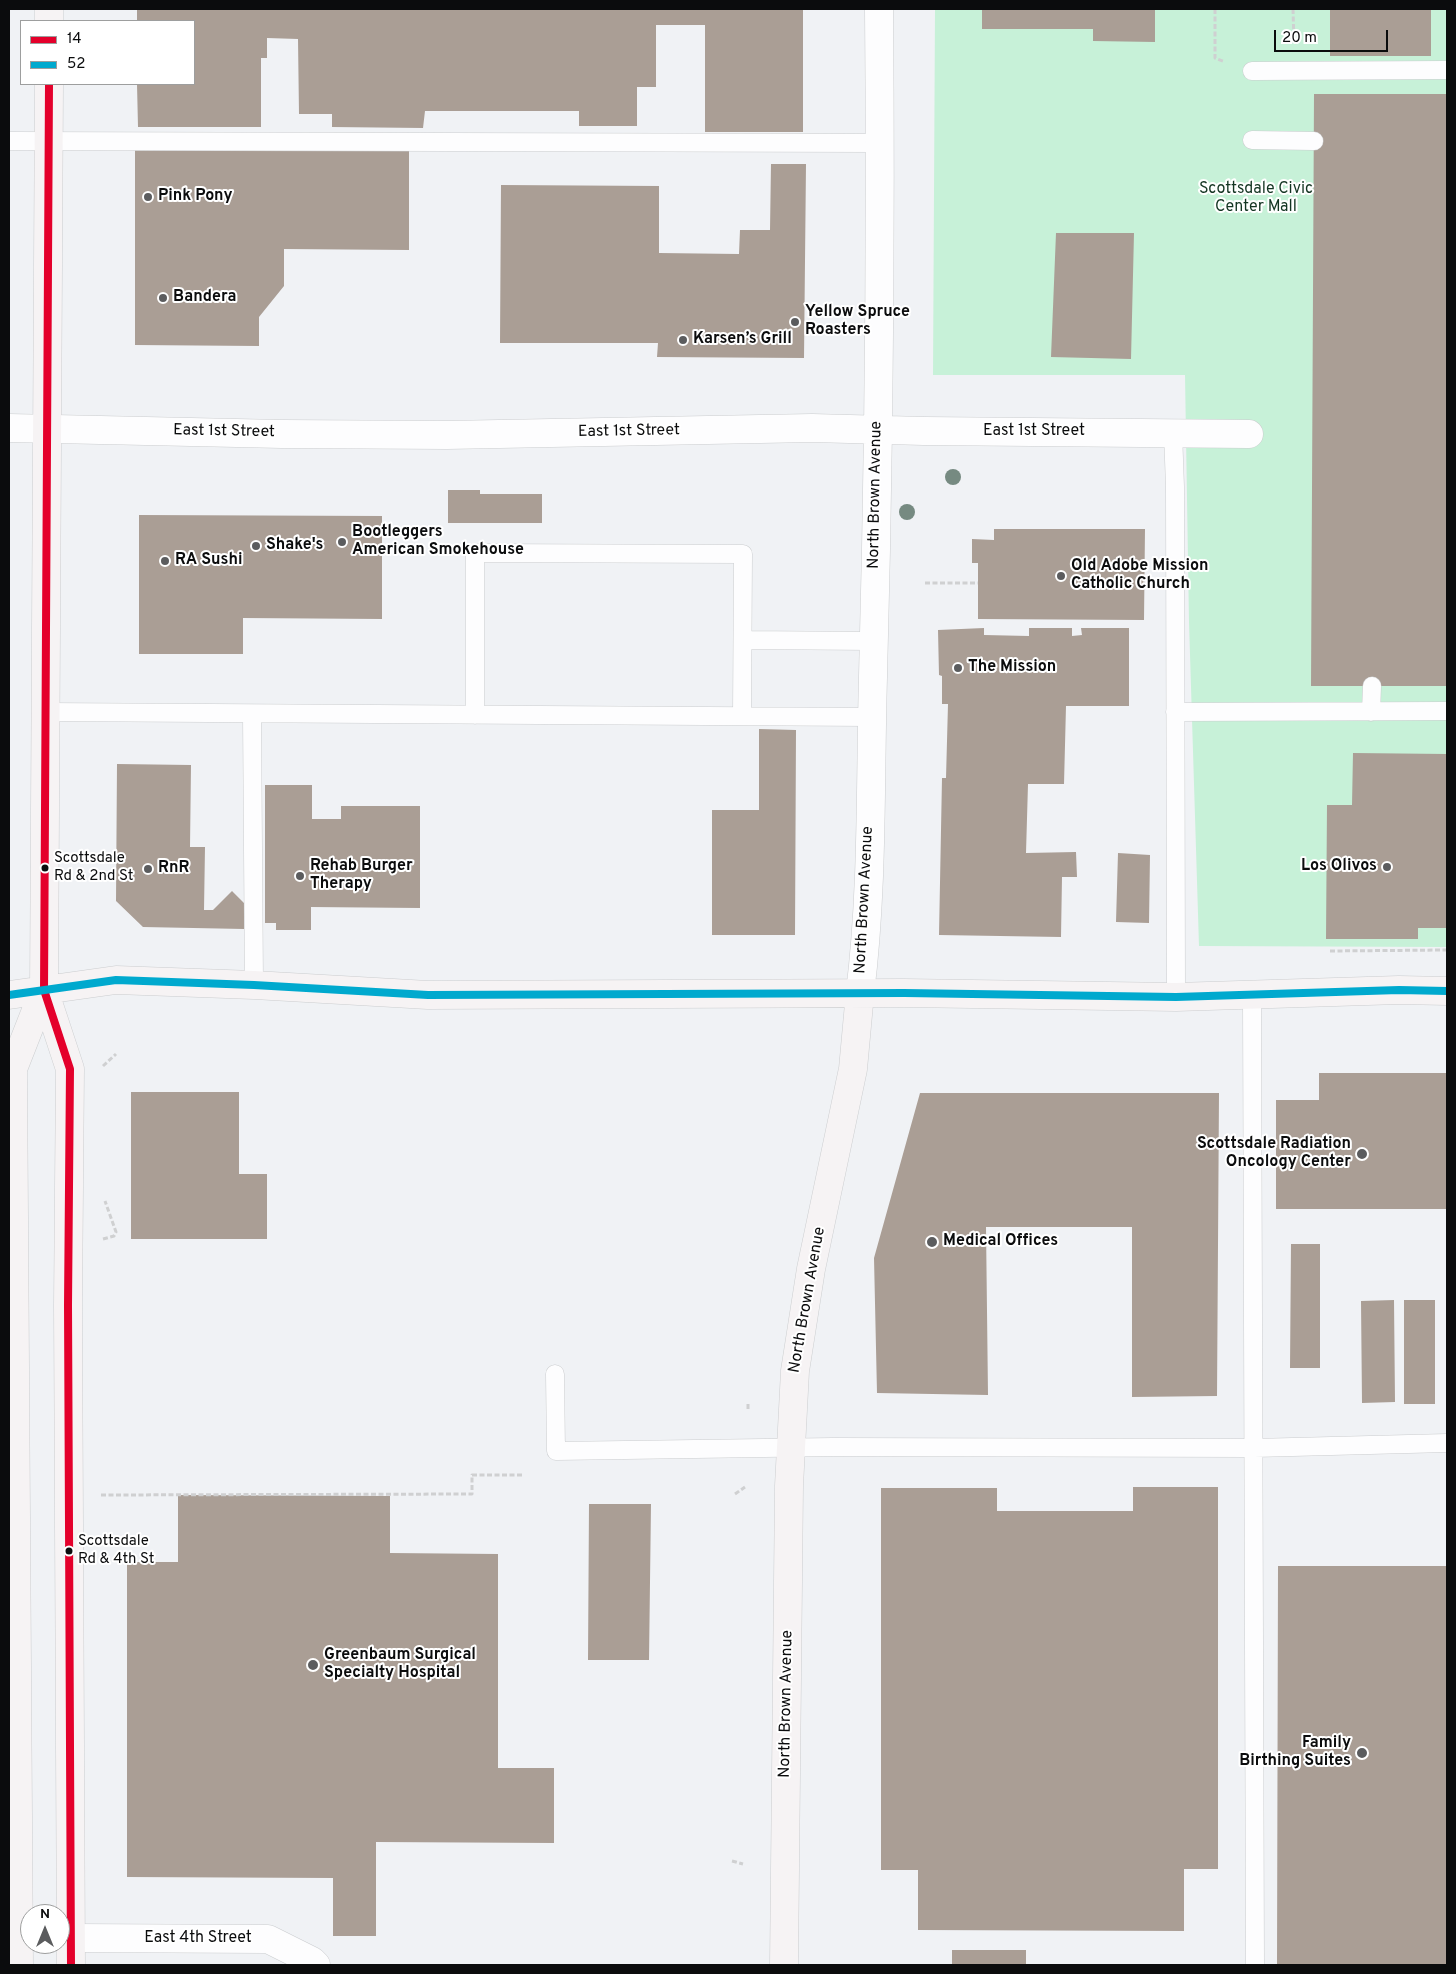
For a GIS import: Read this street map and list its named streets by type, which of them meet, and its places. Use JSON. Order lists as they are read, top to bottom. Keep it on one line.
{"streets":{"main road":["North Brown Avenue"],"street":["East 1st Street","East 4th Street"]},"crossings":[["East 1st Street","North Brown Avenue"]],"parks":["Scottsdale Civic Center Mall"],"places":["Pink Pony","Bandera","Yellow Spruce Roasters","Karsen’s Grill","Bootleggers American Smokehouse","Shake's","RA Sushi","Old Adobe Mission Catholic Church","The Mission","Los Olivos","Scottsdale Rd & 2nd St","RnR","Rehab Burger Therapy","Scottsdale Radiation Oncology Center","Medical Offices","Scottsdale Rd & 4th St","Greenbaum Surgical Specialty Hospital","Family Birthing Suites"],"lines":["transit line 14","transit line 52"],"legend":["14","52"],"scale_bar":"20 m","north":"top"}
